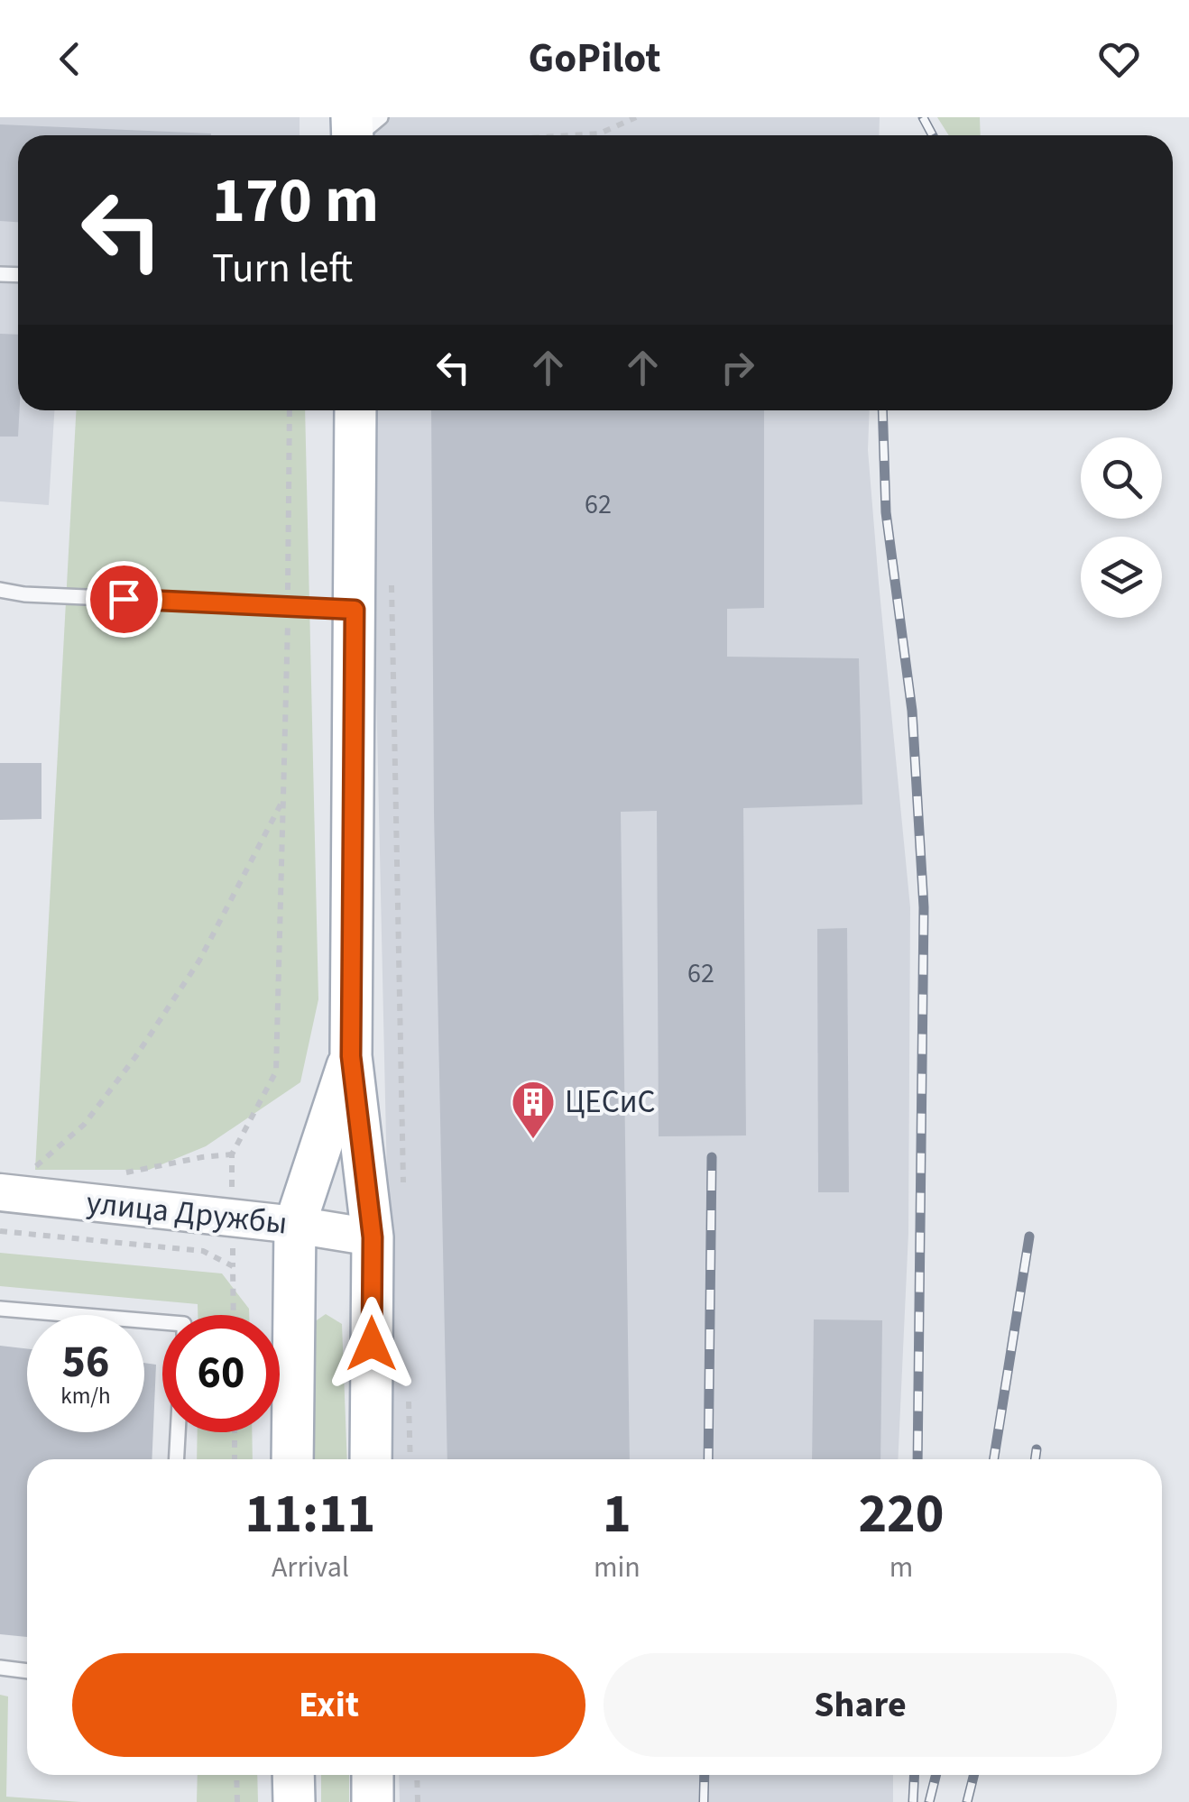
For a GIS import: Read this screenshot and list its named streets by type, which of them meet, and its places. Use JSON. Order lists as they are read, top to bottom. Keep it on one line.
{"streets":{"main road":["улица Дружбы"]},"places":{"building":["ЦЕСиС"]},"house_numbers":["62","62"],"page":{"header":"GoPilot","turn":["170 m","Turn left"],"speed":"56 km/h","limit":"60","eta":["11:11","Arrival","1","min","220","m"],"buttons":["Exit","Share"]}}
